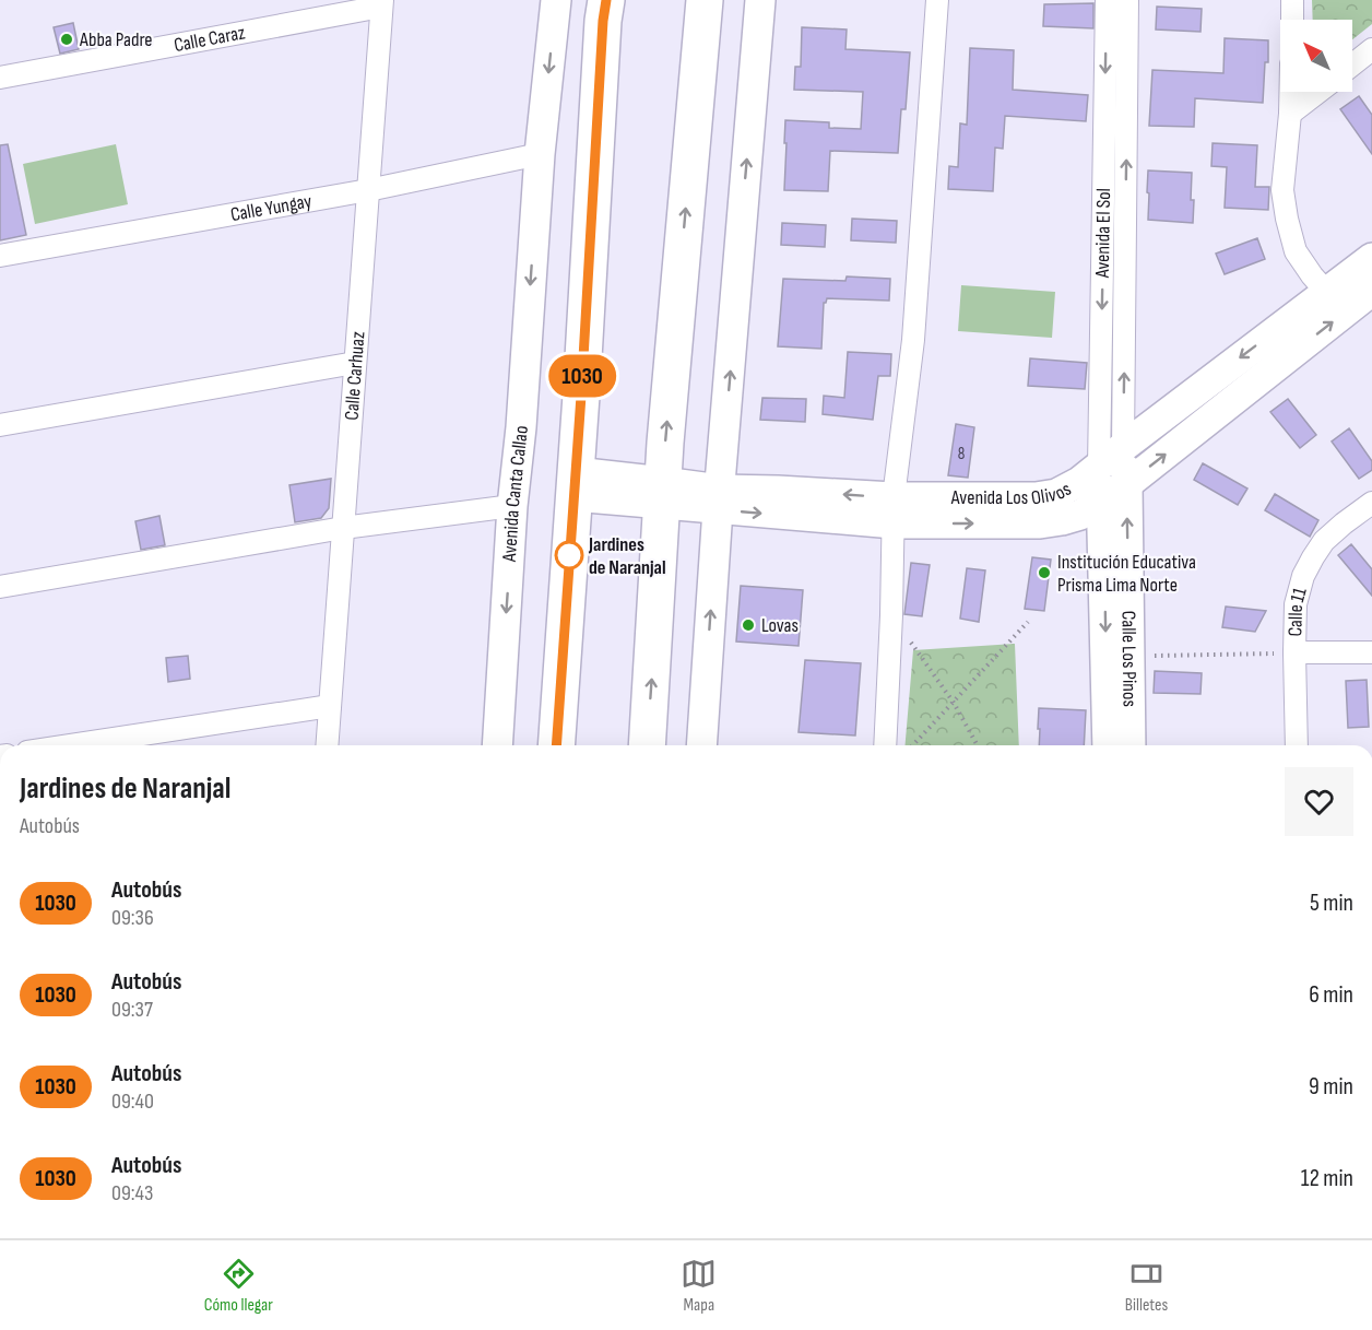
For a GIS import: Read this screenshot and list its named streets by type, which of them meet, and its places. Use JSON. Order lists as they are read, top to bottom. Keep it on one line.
{"streets":{"street":["Calle Caraz","Calle Yungay","Avenida El Sol","Calle Carhuaz","Avenida Los Olivos","Avenida Canta Callao","Calle 11","Calle Los Pinos"]},"crossings":[["Calle Caraz","Calle Carhuaz"],["Calle Yungay","Calle Carhuaz"],["Calle Yungay","Avenida Canta Callao"],["Avenida El Sol","Avenida Los Olivos"],["Avenida El Sol","Calle Los Pinos"],["Avenida Los Olivos","Calle Los Pinos"]],"places":["Abba Padre","Jardines de Naranjal","Institución Educativa Prisma Lima Norte","Lovas"],"lines":["bus line 1030"],"house_numbers":["8"],"north":"top left","page":{"on_map":"1030","heading":["Jardines de Naranjal","Autobús"],"list":[{"mark":"1030","name":"Autobús","note":"09:36","value":"5 min"},{"mark":"1030","name":"Autobús","note":"09:37","value":"6 min"},{"mark":"1030","name":"Autobús","note":"09:40","value":"9 min"},{"mark":"1030","name":"Autobús","note":"09:43","value":"12 min"}],"tabs":["Cómo llegar","Mapa","Billetes"]}}
